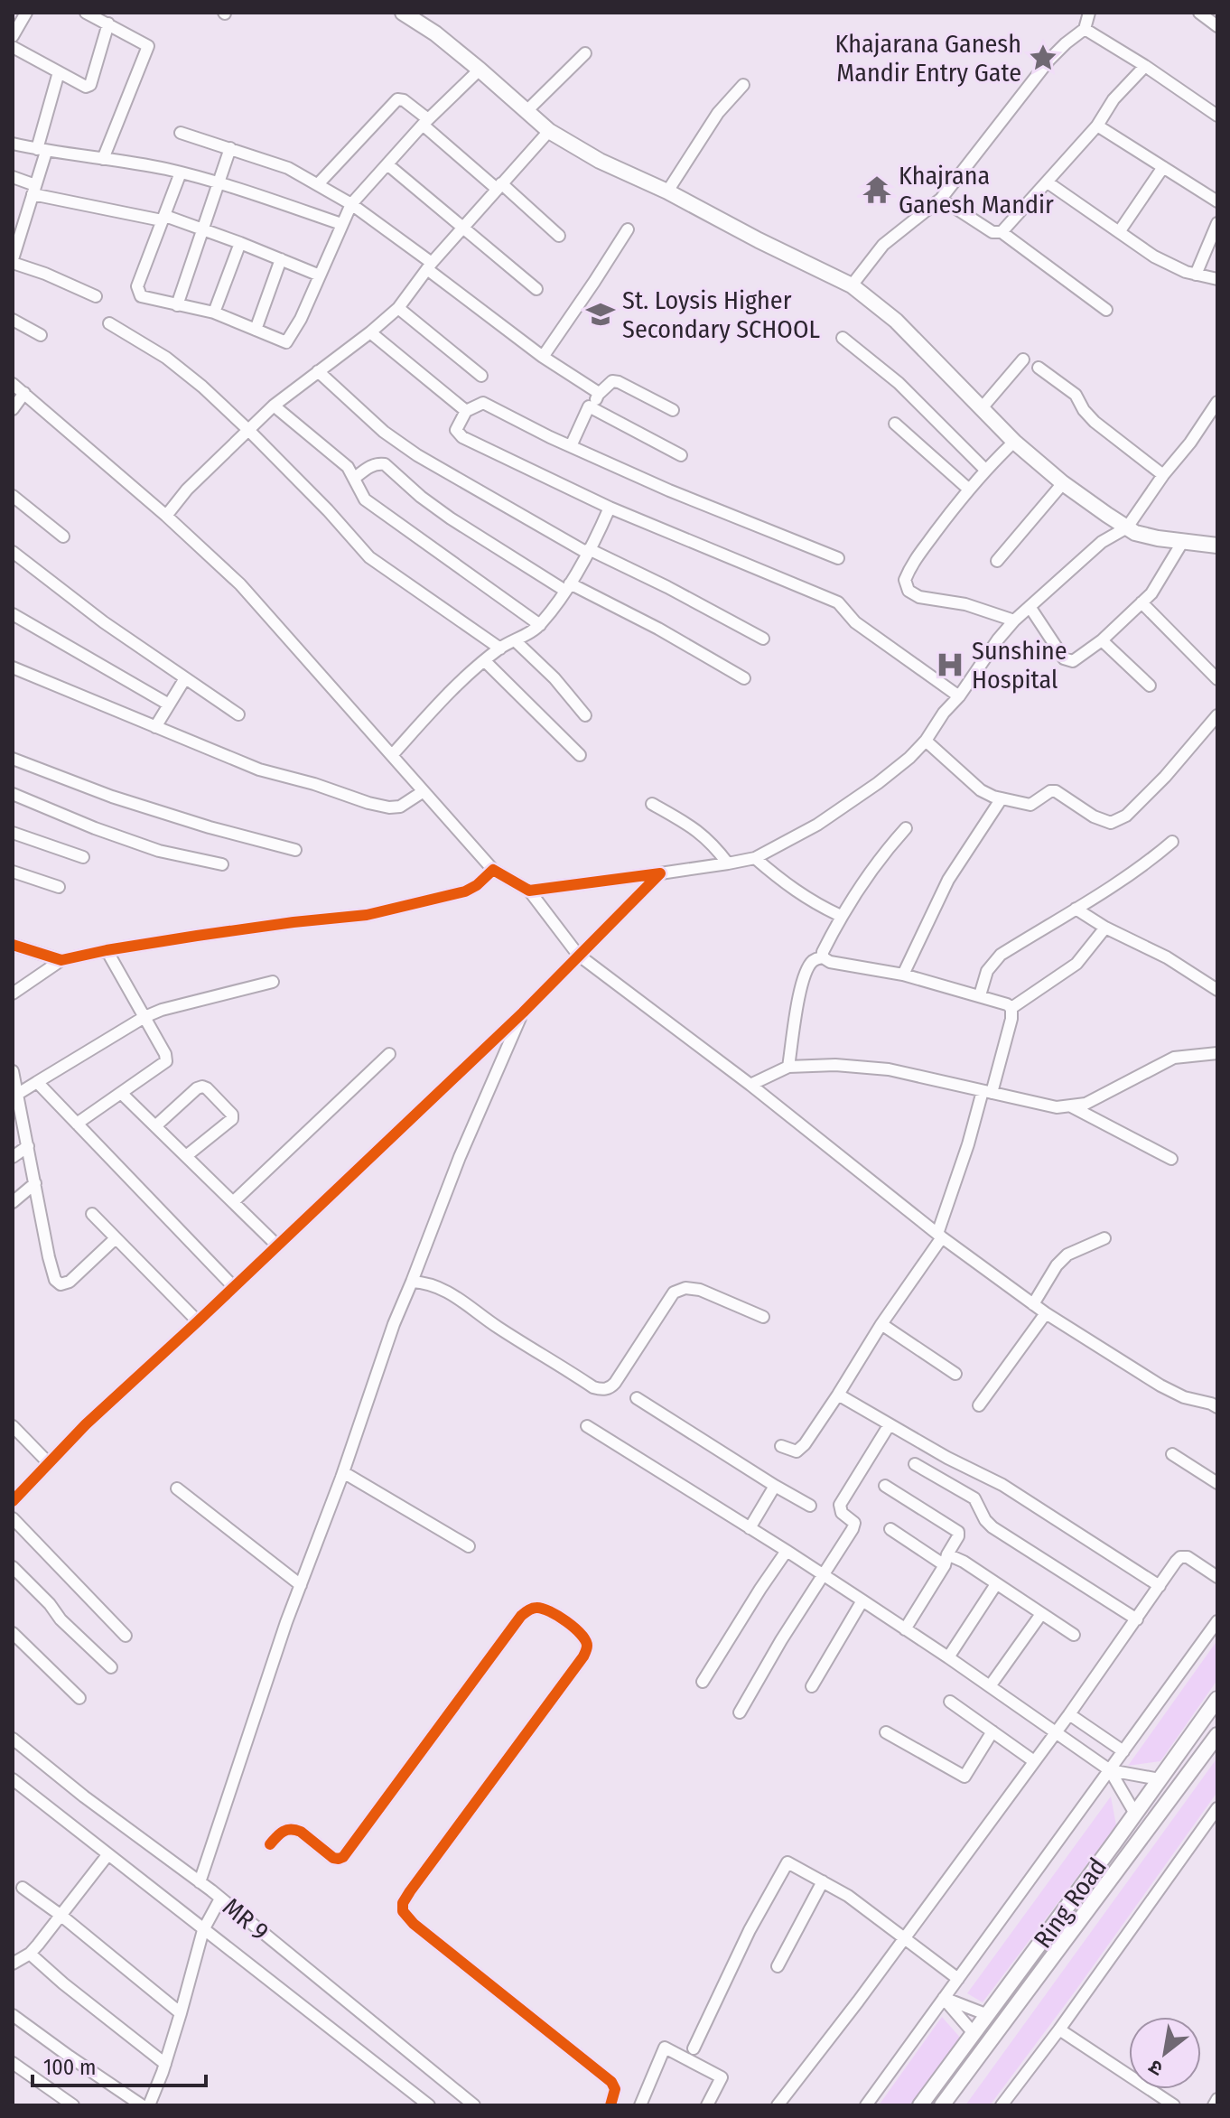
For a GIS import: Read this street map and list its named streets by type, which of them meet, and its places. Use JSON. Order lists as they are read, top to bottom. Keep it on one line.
{"streets":{"main road":["Ring Road"],"street":["MR 9"]},"places":{"place":["Khajarana Ganesh Mandir Entry Gate"],"temple":["Khajrana Ganesh Mandir"],"school or university":["St. Loysis Higher Secondary SCHOOL"],"hospital":["Sunshine Hospital"]},"scale_bar":"100 m","north":"bottom left"}
